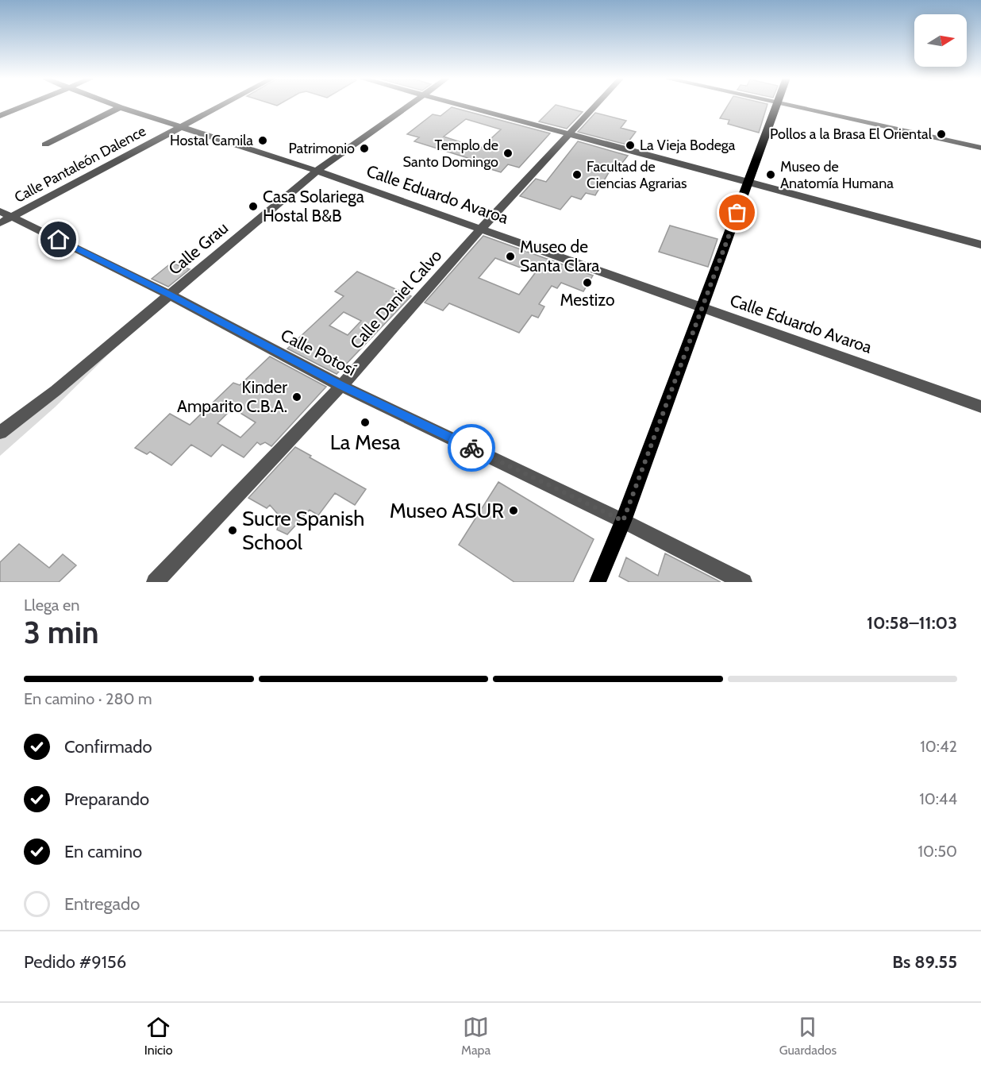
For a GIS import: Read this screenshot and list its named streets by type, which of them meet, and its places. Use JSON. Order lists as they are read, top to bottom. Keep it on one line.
{"streets":{"street":["Calle Pantaleón Dalence","Calle Eduardo Avaroa","Calle Grau","Calle Daniel Calvo","Calle Potosí"]},"crossings":[["Calle Pantaleón Dalence","Calle Eduardo Avaroa"],["Calle Pantaleón Dalence","Calle Potosí"],["Calle Eduardo Avaroa","Calle Grau"],["Calle Eduardo Avaroa","Calle Daniel Calvo"],["Calle Grau","Calle Potosí"],["Calle Daniel Calvo","Calle Potosí"]],"places":["Pollos a la Brasa El Oriental","Hostal Camila","La Vieja Bodega","Patrimonio","Templo de Santo Domingo","Facultad de Ciencias Agrarias","Museo de Anatomía Humana","Casa Solariega Hostal B&B","Museo de Santa Clara","Mestizo","Kinder Amparito C.B.A.","La Mesa","Museo ASUR","Sucre Spanish School"],"north":"right","page":{"heading":["3 min","Llega en","10:58–11:03"],"panel":["Pedido #9156","Bs 89.55"],"bar":"En camino · 280 m","list":[["Confirmado","10:42"],["Preparando","10:44"],["En camino","10:50"],"Entregado"],"tabs":["Inicio","Mapa","Guardados"]}}
